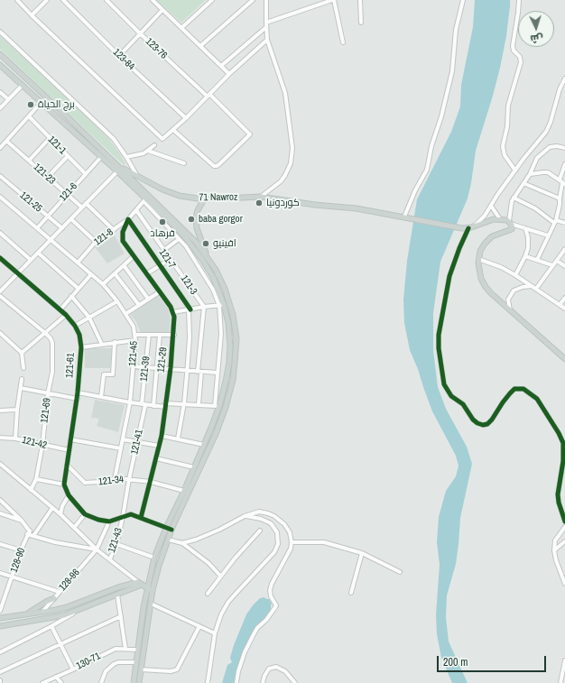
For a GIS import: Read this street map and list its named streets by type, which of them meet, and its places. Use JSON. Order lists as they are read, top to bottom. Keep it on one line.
{"streets":{"main road":["71 Nawroz"],"street":["123-76","123-84","121-1","121-23","121-6","121-25","121-8","121-7","121-3","121-45","121-29","121-61","121-39","121-69","121-41","121-42","121-34","121-43","128-90","128-96","130-71"]},"crossings":[["121-1","121-6"],["121-23","121-6"],["121-6","121-25"],["121-6","121-45"],["121-8","121-7"],["121-8","121-3"],["121-8","121-45"],["121-45","121-34"],["121-29","121-34"],["121-61","121-42"],["121-61","121-34"],["121-39","121-41"],["121-69","121-42"],["121-41","121-34"],["121-41","121-43"],["121-34","121-43"]],"places":["برج الحياة","كوردونيا","baba gorgor","فرهاد","افينيو"],"scale_bar":"200 m","north":"bottom"}
